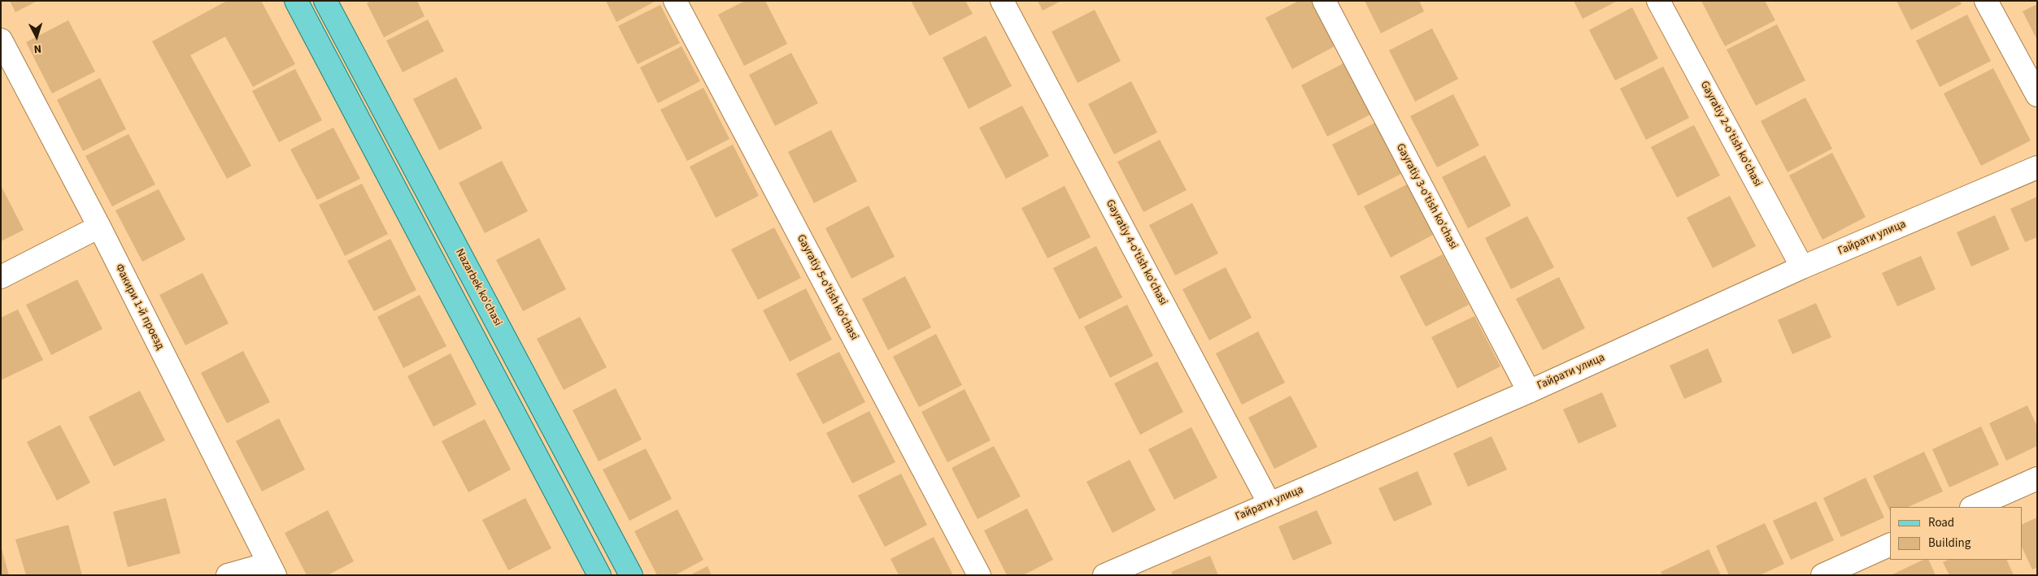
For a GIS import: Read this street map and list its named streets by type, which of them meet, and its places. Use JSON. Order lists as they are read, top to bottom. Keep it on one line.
{"streets":{"main road":["Nazarbek ko'chasi"],"street":["Gayratiy 2-o'tish ko'chasi","Gayratiy 3-o'tish ko'chasi","Гайрати улица","Gayratiy 4-o'tish ko'chasi","Gayratiy 5-o'tish ko'chasi","Факири 1-й проезд"]},"crossings":[["Gayratiy 2-o'tish ko'chasi","Гайрати улица"],["Gayratiy 3-o'tish ko'chasi","Гайрати улица"],["Гайрати улица","Gayratiy 4-o'tish ko'chasi"]],"legend":["Road","Building"],"north":"bottom"}
